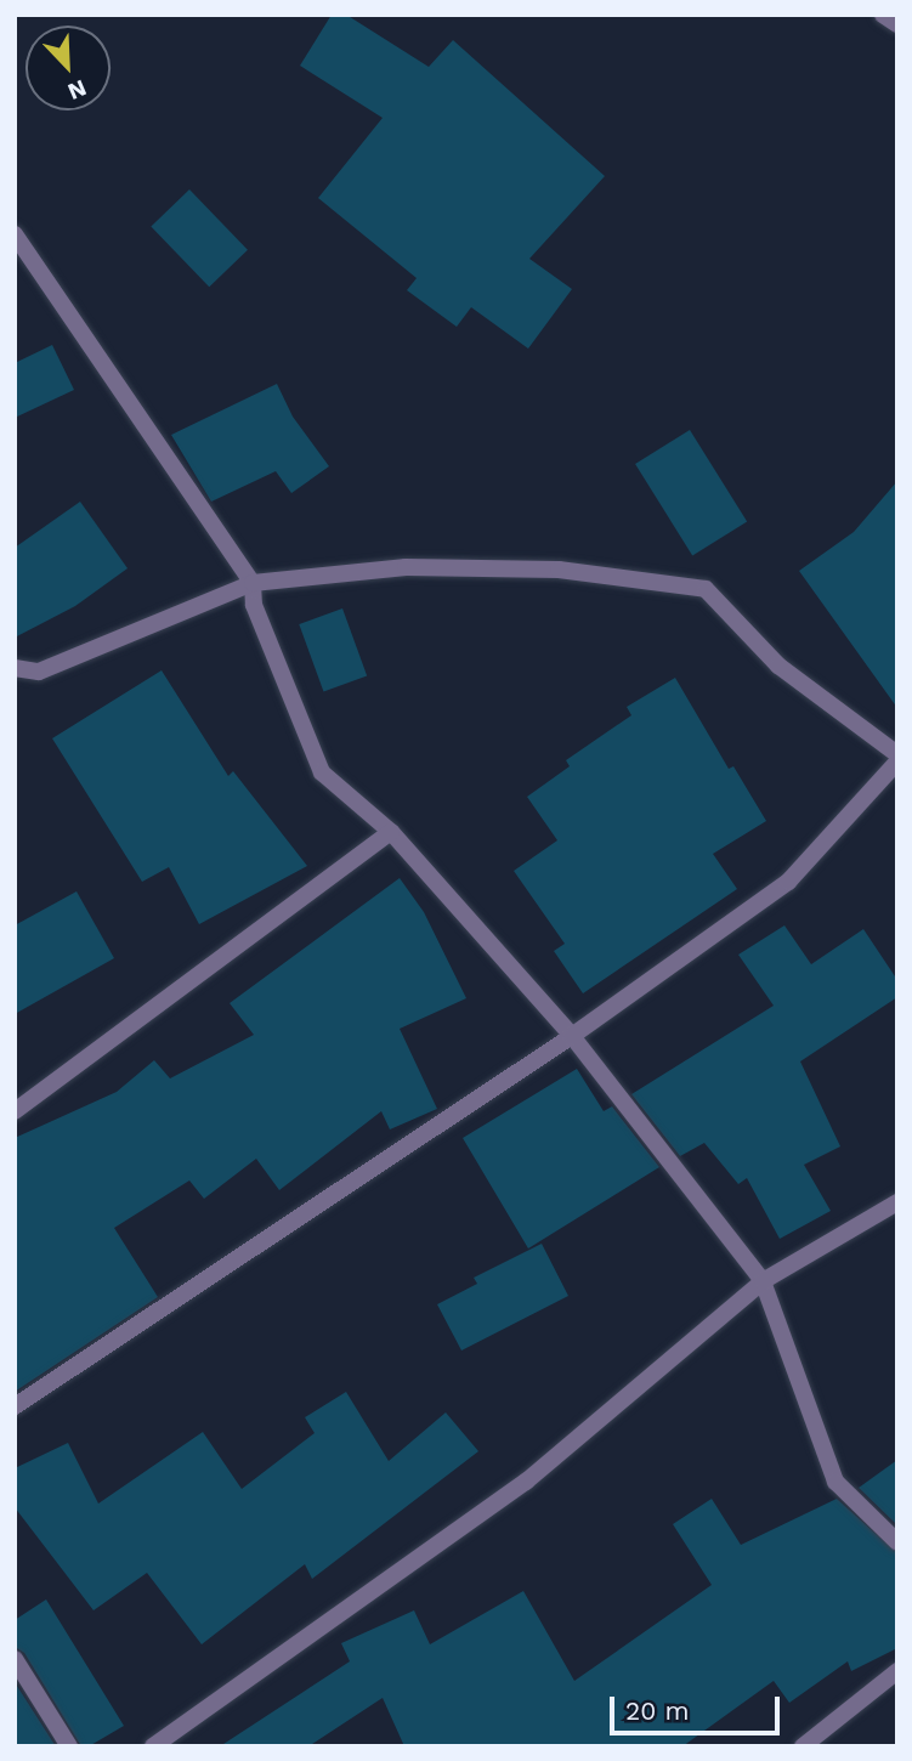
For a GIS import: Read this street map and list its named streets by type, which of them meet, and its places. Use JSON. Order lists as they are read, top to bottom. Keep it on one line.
{"scale_bar":"20 m","north":"bottom right"}
